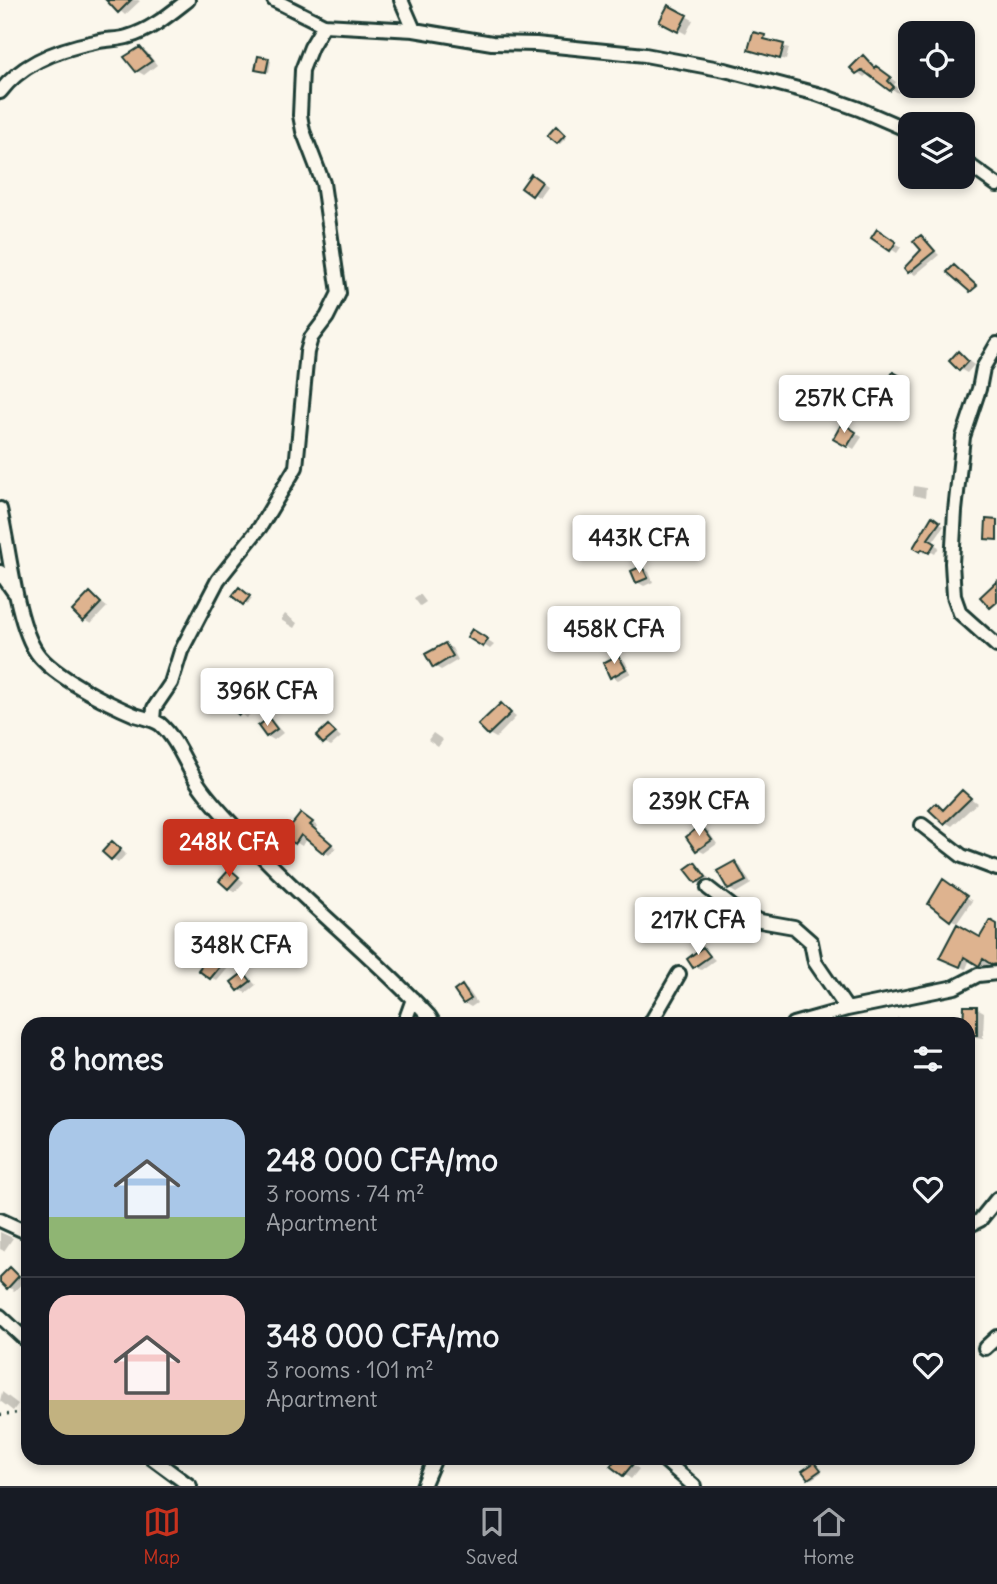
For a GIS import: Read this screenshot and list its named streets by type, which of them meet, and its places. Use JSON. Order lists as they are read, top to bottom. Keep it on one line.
{"page":{"price":["257K CFA","443K CFA","458K CFA","396K CFA","239K CFA","248K CFA","217K CFA","348K CFA"],"heading":"8 homes","list":[{"name":"248 000 CFA/mo","note":"3 rooms · 74 m² · Apartment"},{"name":"348 000 CFA/mo","note":"3 rooms · 101 m² · Apartment"}],"tabs":["Map","Saved","Home"]}}
